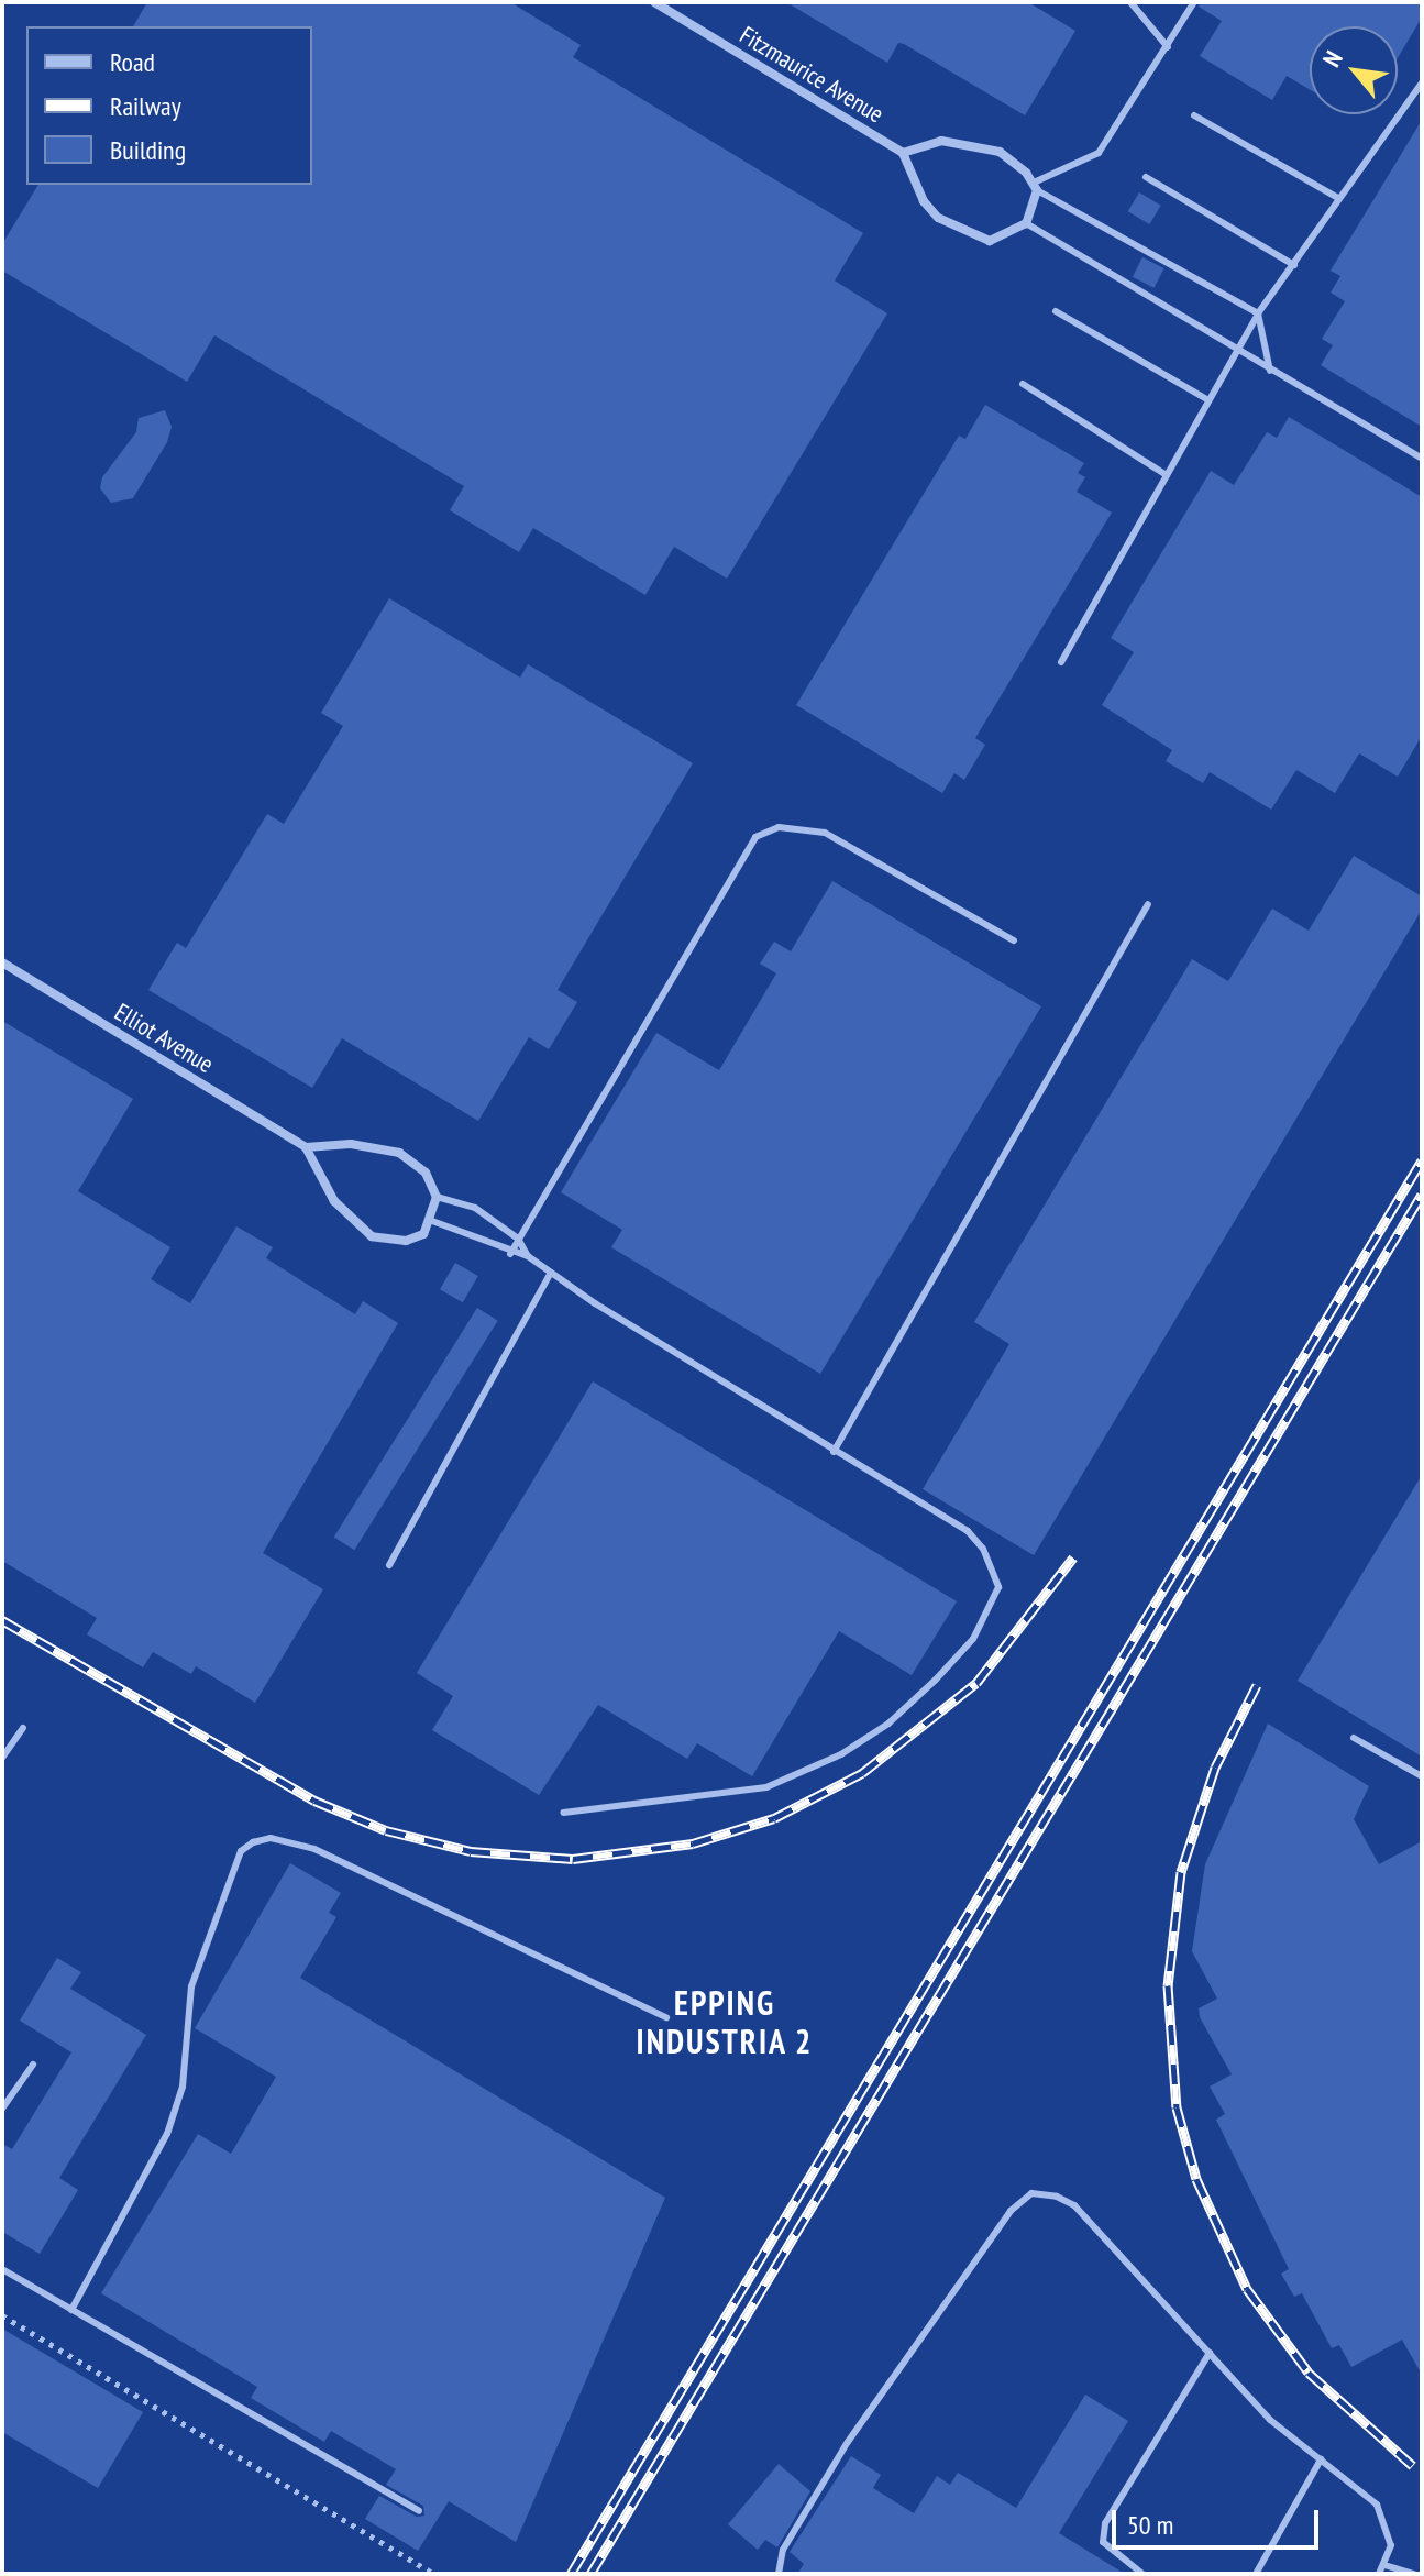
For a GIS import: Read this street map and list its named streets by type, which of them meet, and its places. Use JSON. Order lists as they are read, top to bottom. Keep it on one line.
{"streets":{"street":["Fitzmaurice Avenue","Elliot Avenue"]},"districts":["EPPING INDUSTRIA 2"],"legend":["Road","Railway","Building"],"scale_bar":"50 m","north":"top left"}
